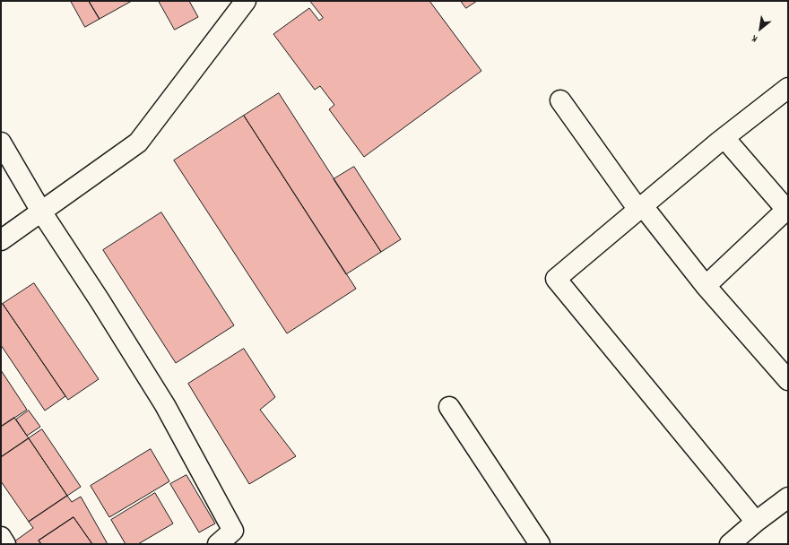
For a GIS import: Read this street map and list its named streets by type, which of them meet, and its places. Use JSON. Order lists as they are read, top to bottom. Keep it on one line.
{"north":"bottom left"}
